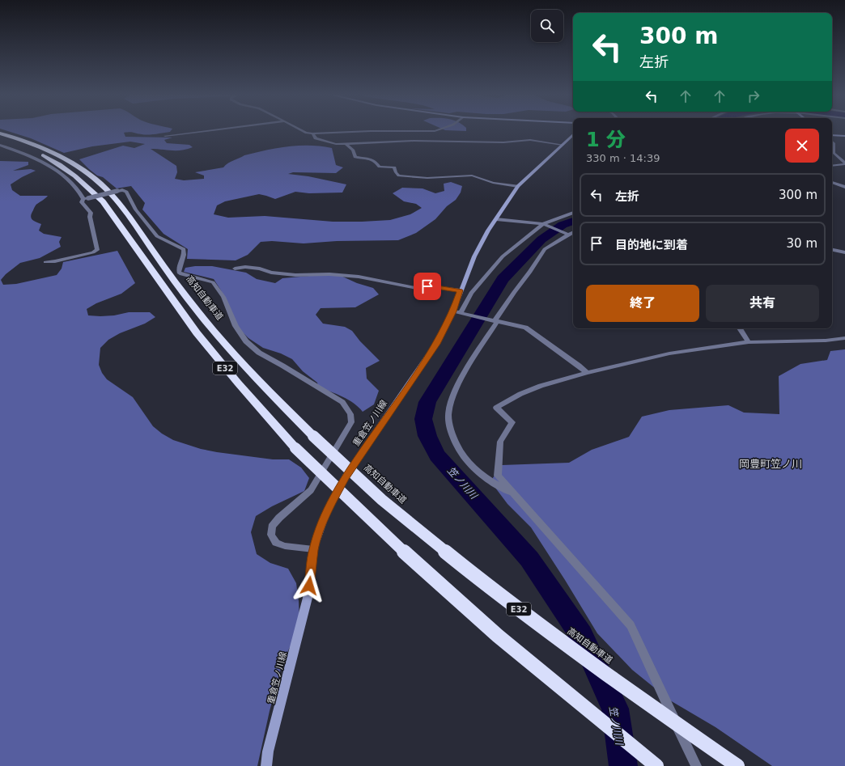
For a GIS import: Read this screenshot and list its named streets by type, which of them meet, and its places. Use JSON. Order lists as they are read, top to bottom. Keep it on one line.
{"streets":{"highway":["高知自動車道","E32"],"main road":["重倉笠ノ川線"]},"districts":["岡豊町笠ノ川"],"water":["笠ノ川川"],"page":{"turn":["300 m","左折"],"heading":["1 分","330 m · 14:39"],"list":[{"name":"左折","value":"300 m"},{"name":"目的地に到着","value":"30 m"}],"buttons":["終了","共有"]}}
